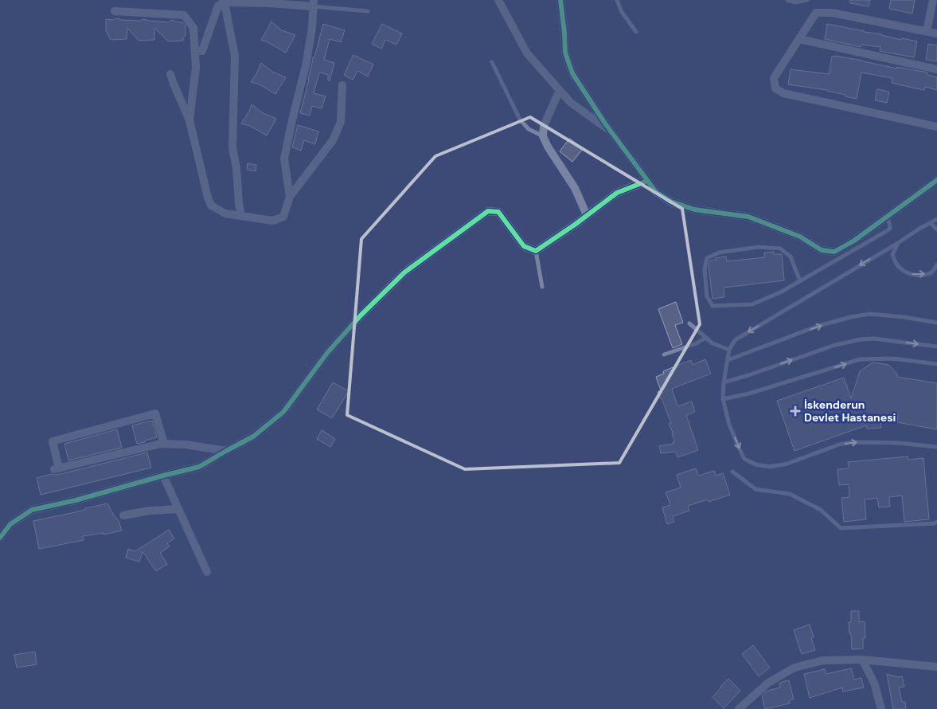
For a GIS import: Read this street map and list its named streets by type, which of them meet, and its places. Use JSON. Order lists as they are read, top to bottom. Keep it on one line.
{"places":{"health":["İskenderun Devlet Hastanesi"]}}
